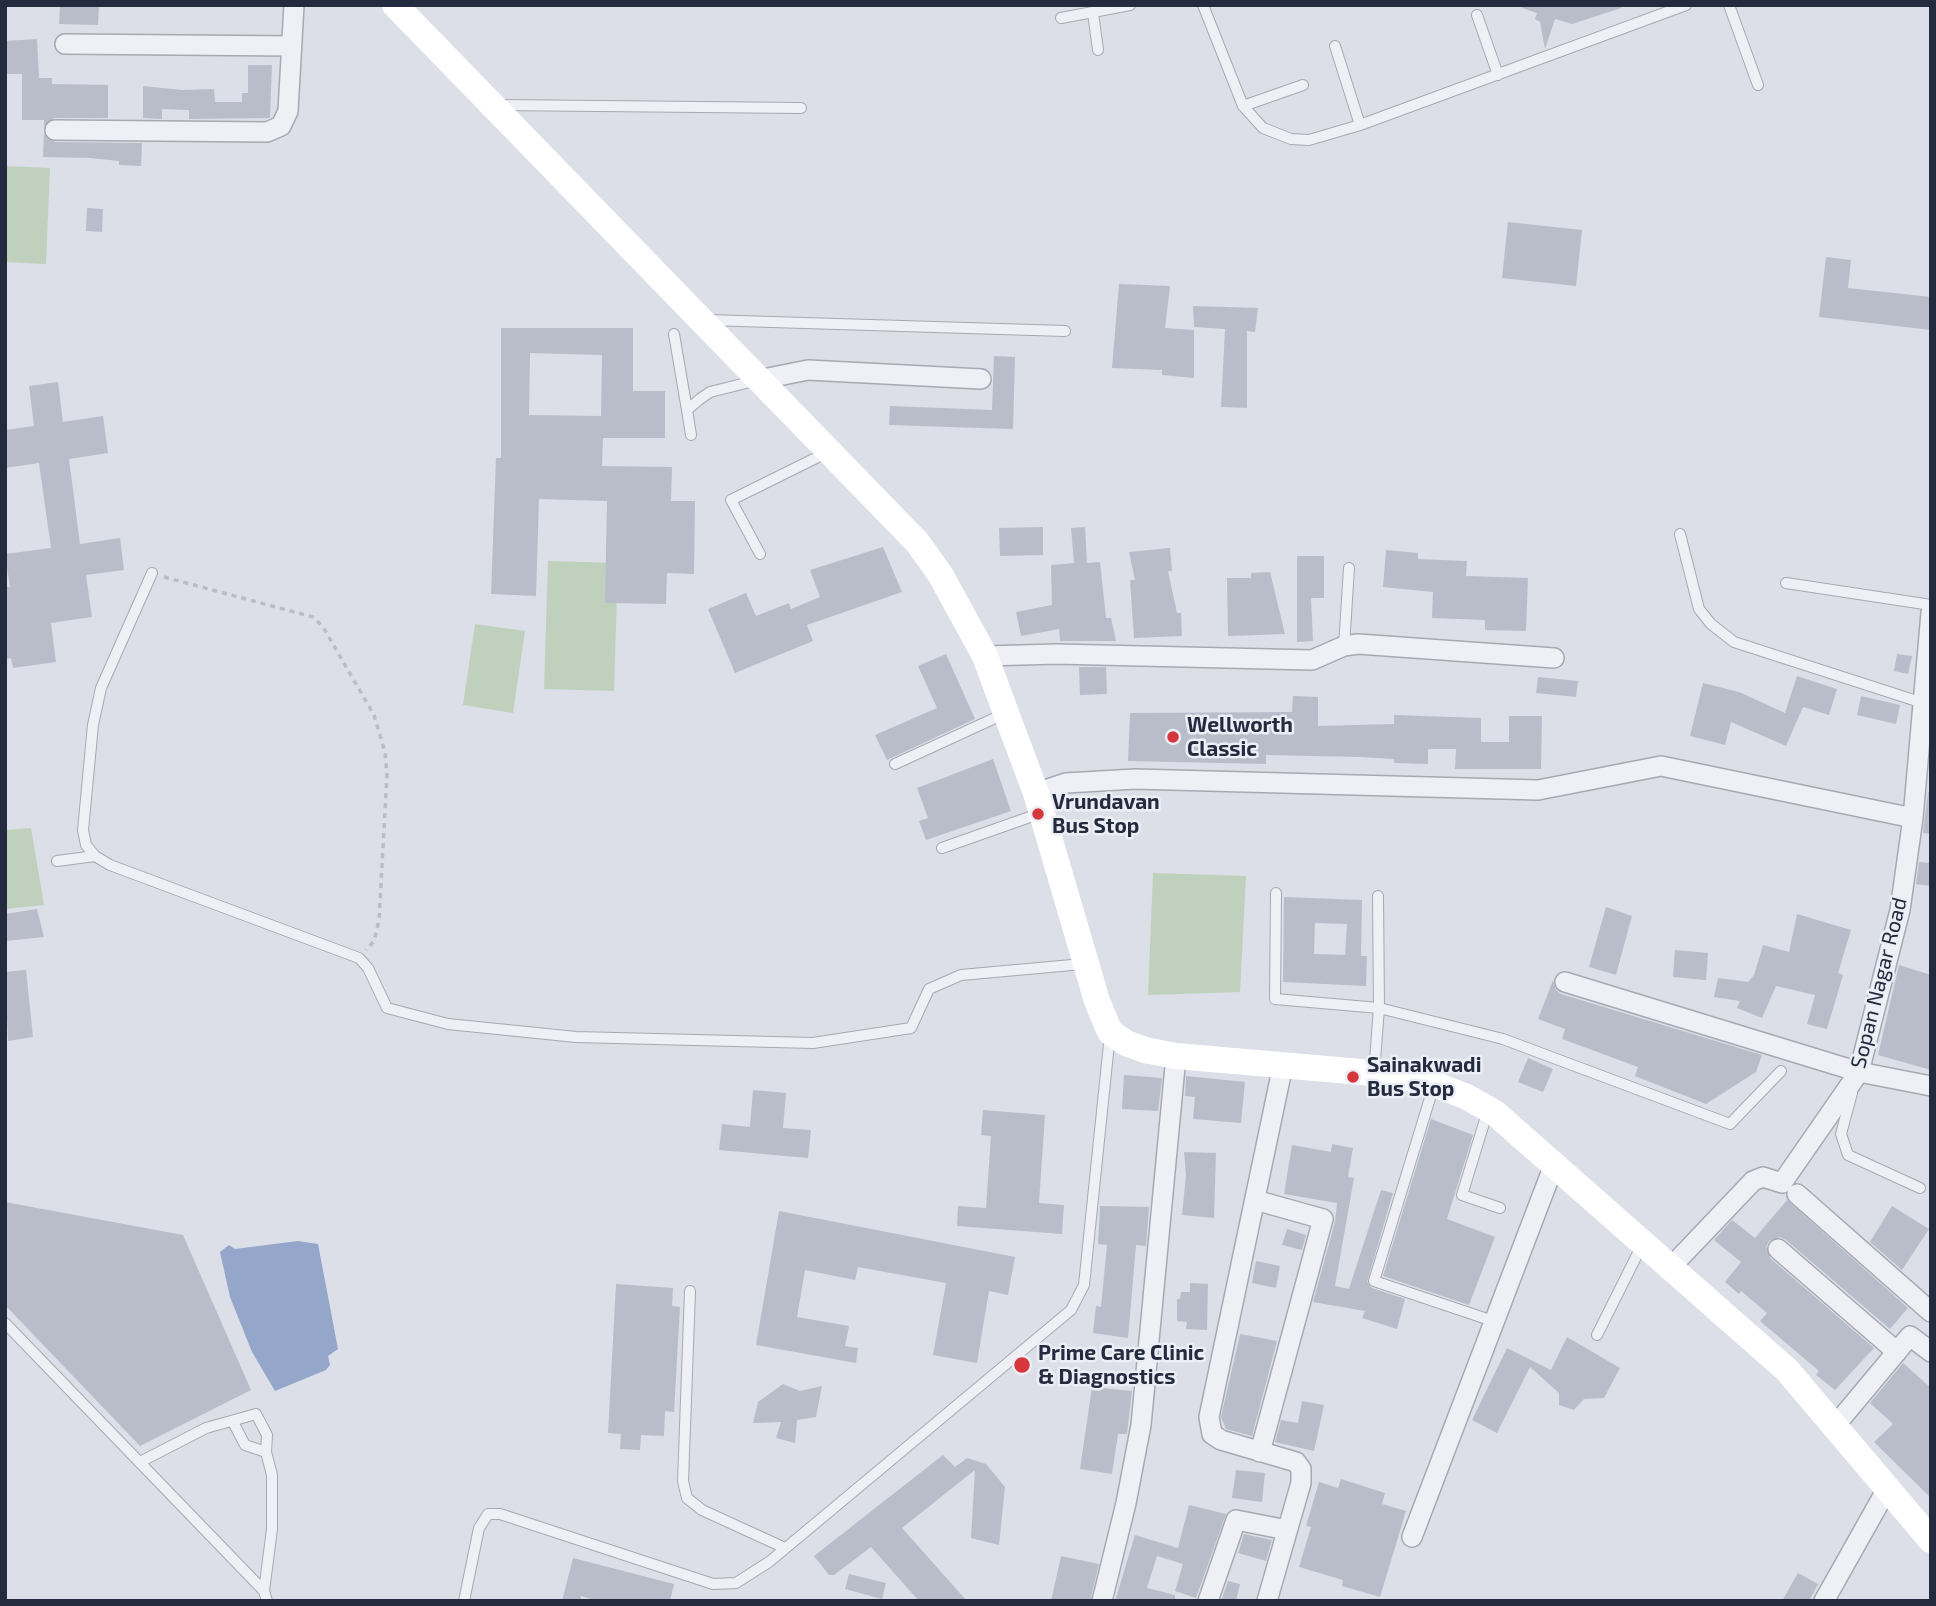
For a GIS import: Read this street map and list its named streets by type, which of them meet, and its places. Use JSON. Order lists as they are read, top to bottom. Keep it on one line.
{"streets":{"street":["Sopan Nagar Road"]},"places":["Wellworth Classic","Vrundavan Bus Stop","Sainakwadi Bus Stop","Prime Care Clinic & Diagnostics"]}
